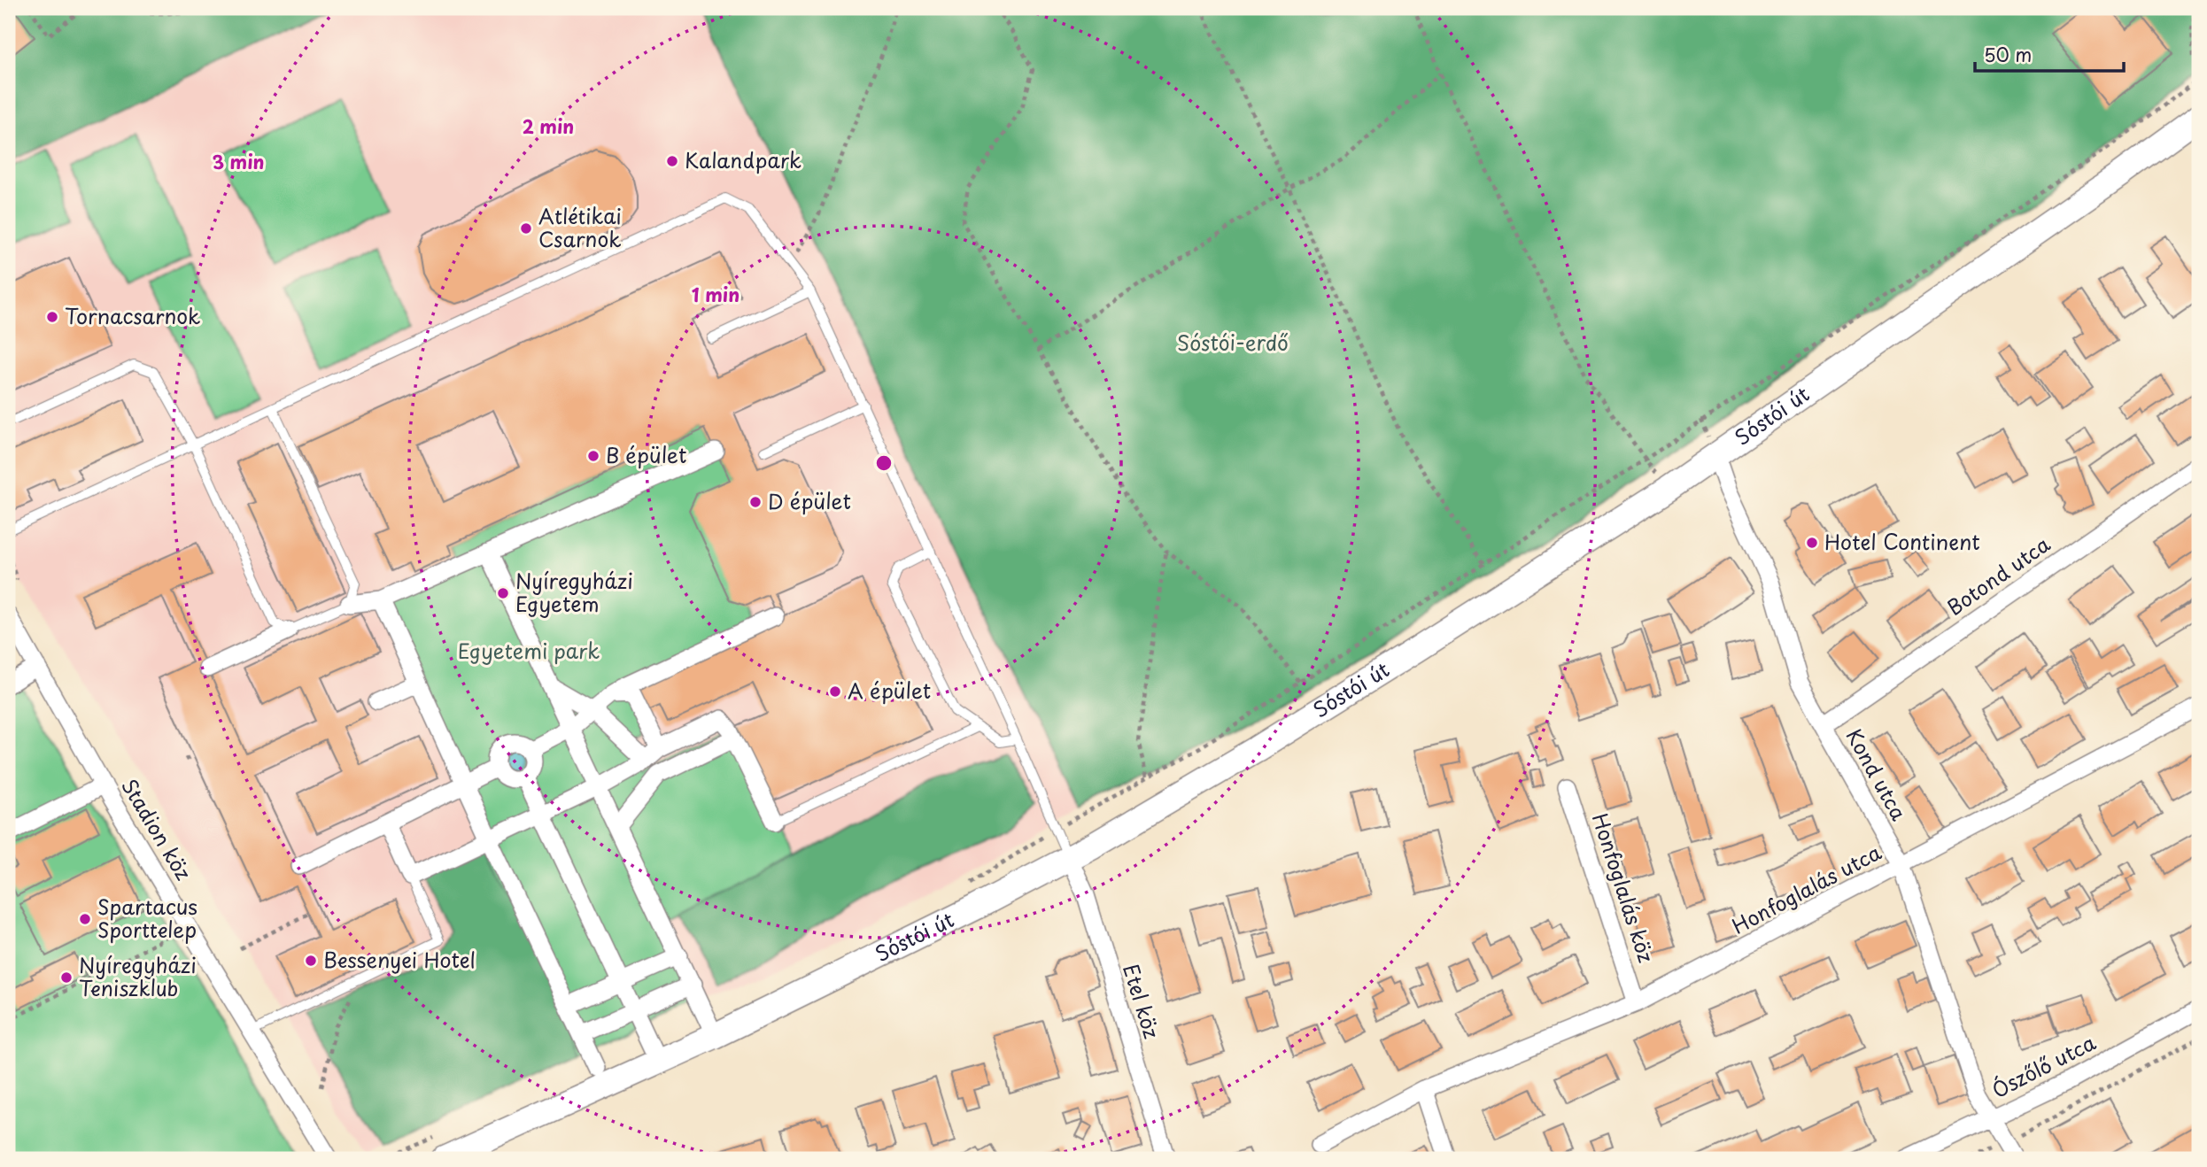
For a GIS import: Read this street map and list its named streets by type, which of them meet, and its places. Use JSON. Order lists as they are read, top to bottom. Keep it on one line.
{"streets":{"main road":["Sóstói út"],"street":["Botond utca","Kond utca","Stadion köz","Honfoglalás köz","Honfoglalás utca","Etel köz","Ószőlő utca"]},"crossings":[["Sóstói út","Kond utca"],["Sóstói út","Etel köz"],["Botond utca","Kond utca"],["Kond utca","Honfoglalás utca"],["Kond utca","Ószőlő utca"],["Honfoglalás köz","Honfoglalás utca"]],"parks":["Sóstói-erdő","Egyetemi park"],"places":["Kalandpark","Atlétikai Csarnok","Tornacsarnok","B épület","D épület","Hotel Continent","Nyíregyházi Egyetem","A épület","Spartacus Sporttelep","Bessenyei Hotel","Nyíregyházi Teniszklub"],"scale_bar":"50 m","rings":["2 min","3 min","1 min"]}
